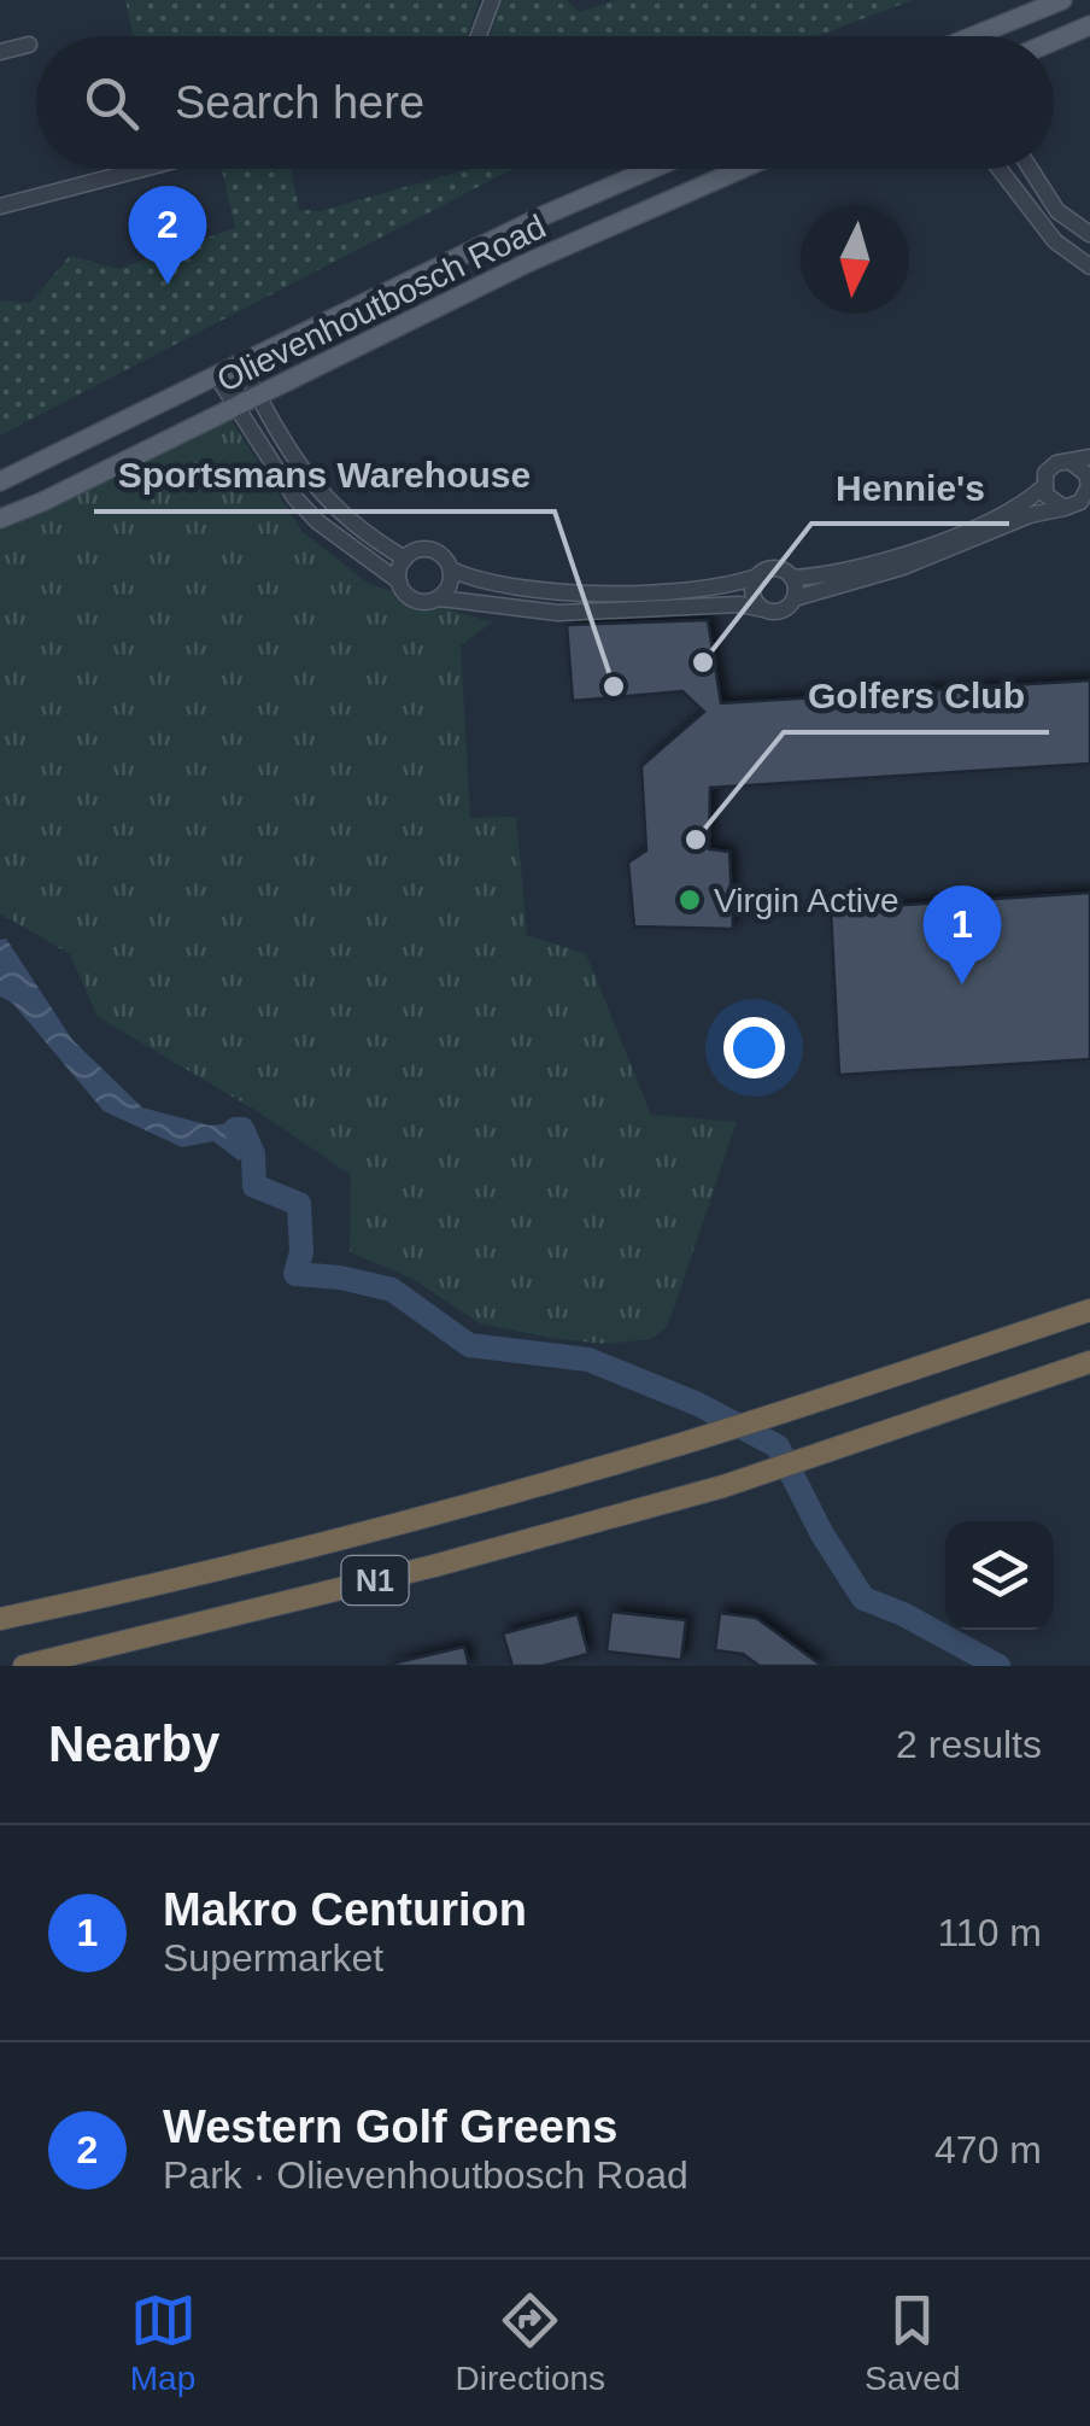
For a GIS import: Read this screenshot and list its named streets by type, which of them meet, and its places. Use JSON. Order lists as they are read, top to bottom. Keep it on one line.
{"streets":{"highway":["N1"],"main road":["Olievenhoutbosch Road"]},"places":["Hennie's","Sportsmans Warehouse","Golfers Club","Virgin Active"],"north":"bottom","page":{"search":"Search here","pins":["2","1"],"heading":["Nearby","2 results"],"list":[{"mark":"1","name":"Makro Centurion","note":"Supermarket","value":"110 m"},{"mark":"2","name":"Western Golf Greens","note":"Park · Olievenhoutbosch Road","value":"470 m"}],"nav":["Map","Directions","Saved"]}}
